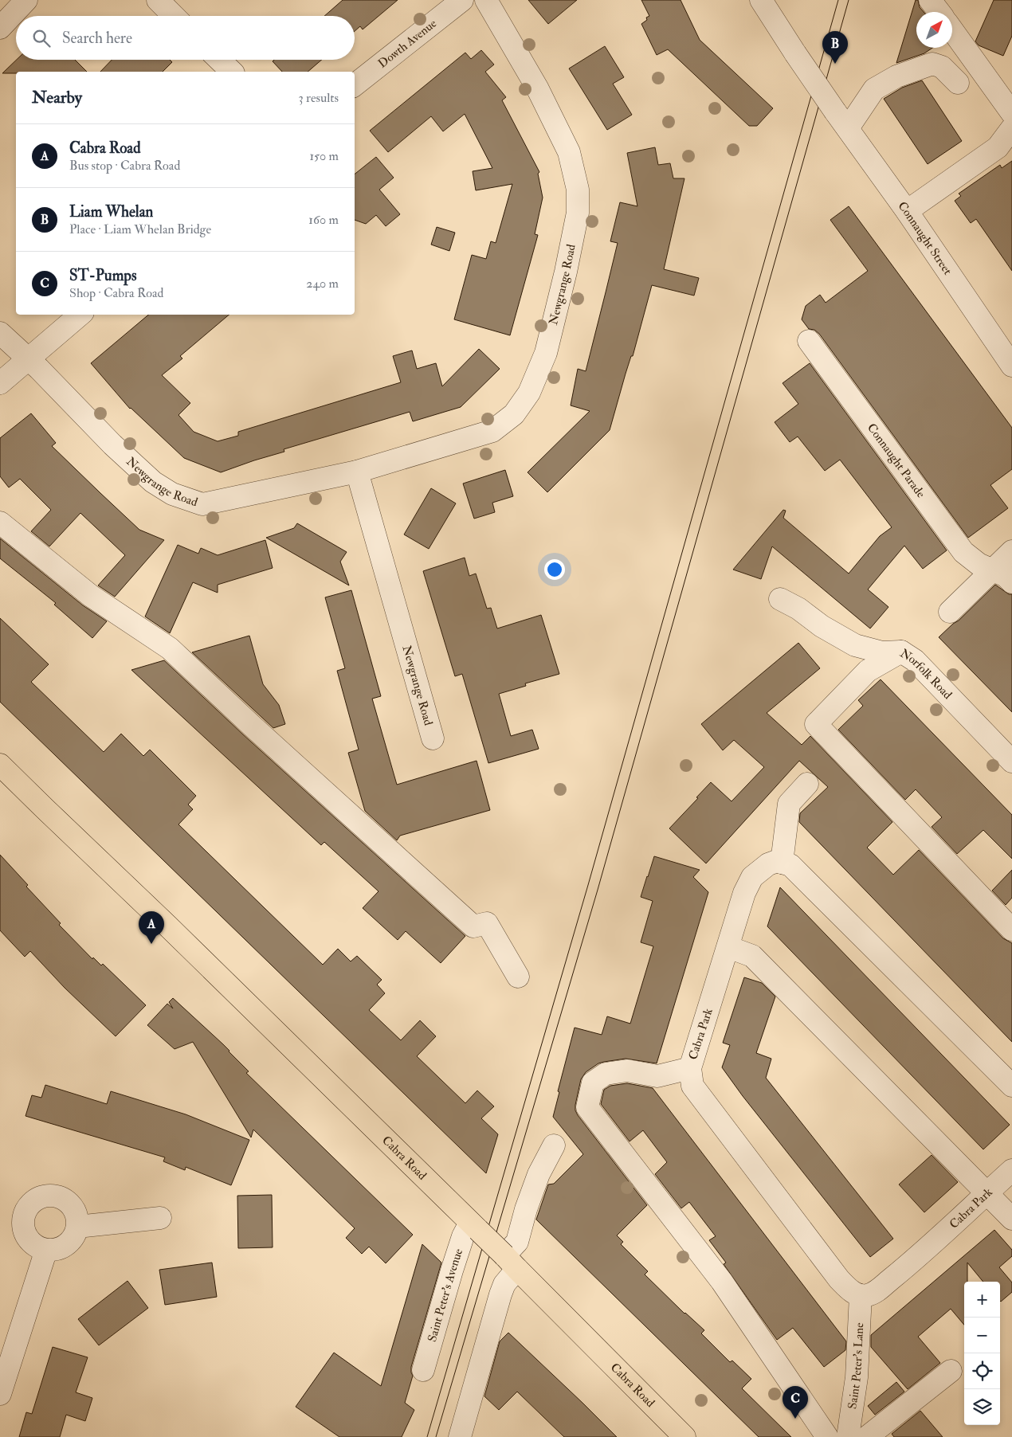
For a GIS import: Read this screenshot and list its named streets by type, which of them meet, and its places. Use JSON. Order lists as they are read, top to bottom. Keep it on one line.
{"streets":{"main road":["Cabra Road"],"street":["Dowth Avenue","Connaught Street","Newgrange Road","Connaught Parade","Norfolk Road","Cabra Park","Saint Peter's Avenue","Saint Peter's Lane"]},"crossings":[["Cabra Park","Saint Peter's Lane"],["Cabra Road","Saint Peter's Avenue"]],"north":"top right","page":{"search":"Search here","pins":["B","A","C"],"heading":["Nearby","3 results"],"list":[{"mark":"A","name":"Cabra Road","note":"Bus stop · Cabra Road","value":"150 m"},{"mark":"B","name":"Liam Whelan","note":"Place · Liam Whelan Bridge","value":"160 m"},{"mark":"C","name":"ST-Pumps","note":"Shop · Cabra Road","value":"240 m"}],"map_buttons":["+","−"]}}
